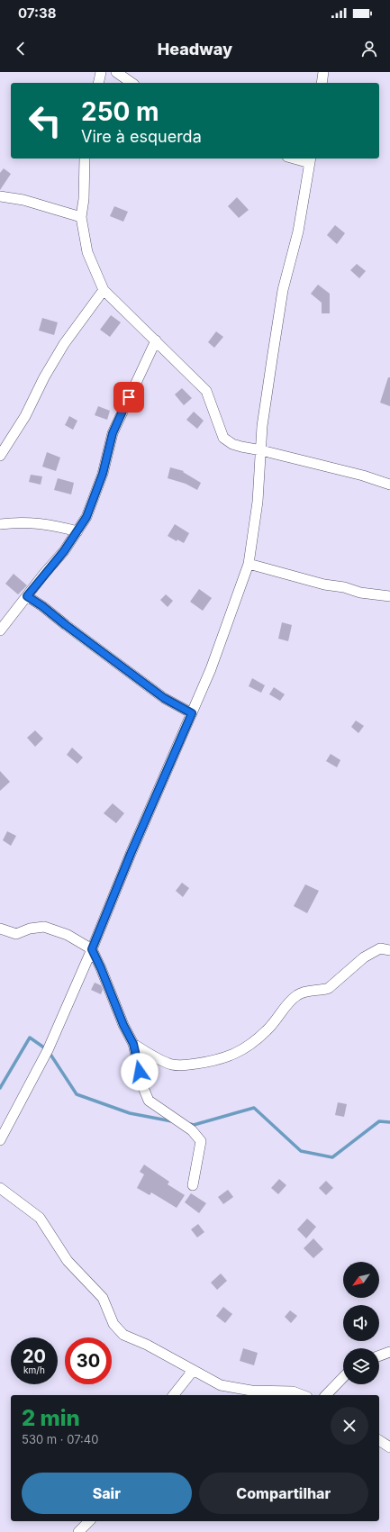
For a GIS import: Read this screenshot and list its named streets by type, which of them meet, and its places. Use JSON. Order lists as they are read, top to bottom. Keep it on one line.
{"north":"bottom left","page":{"status":"07:38","header":"Headway","turn":["250 m","Vire à esquerda"],"speed":"20 km/h","limit":"30","heading":["2 min","530 m · 07:40"],"buttons":["Sair","Compartilhar"]}}
